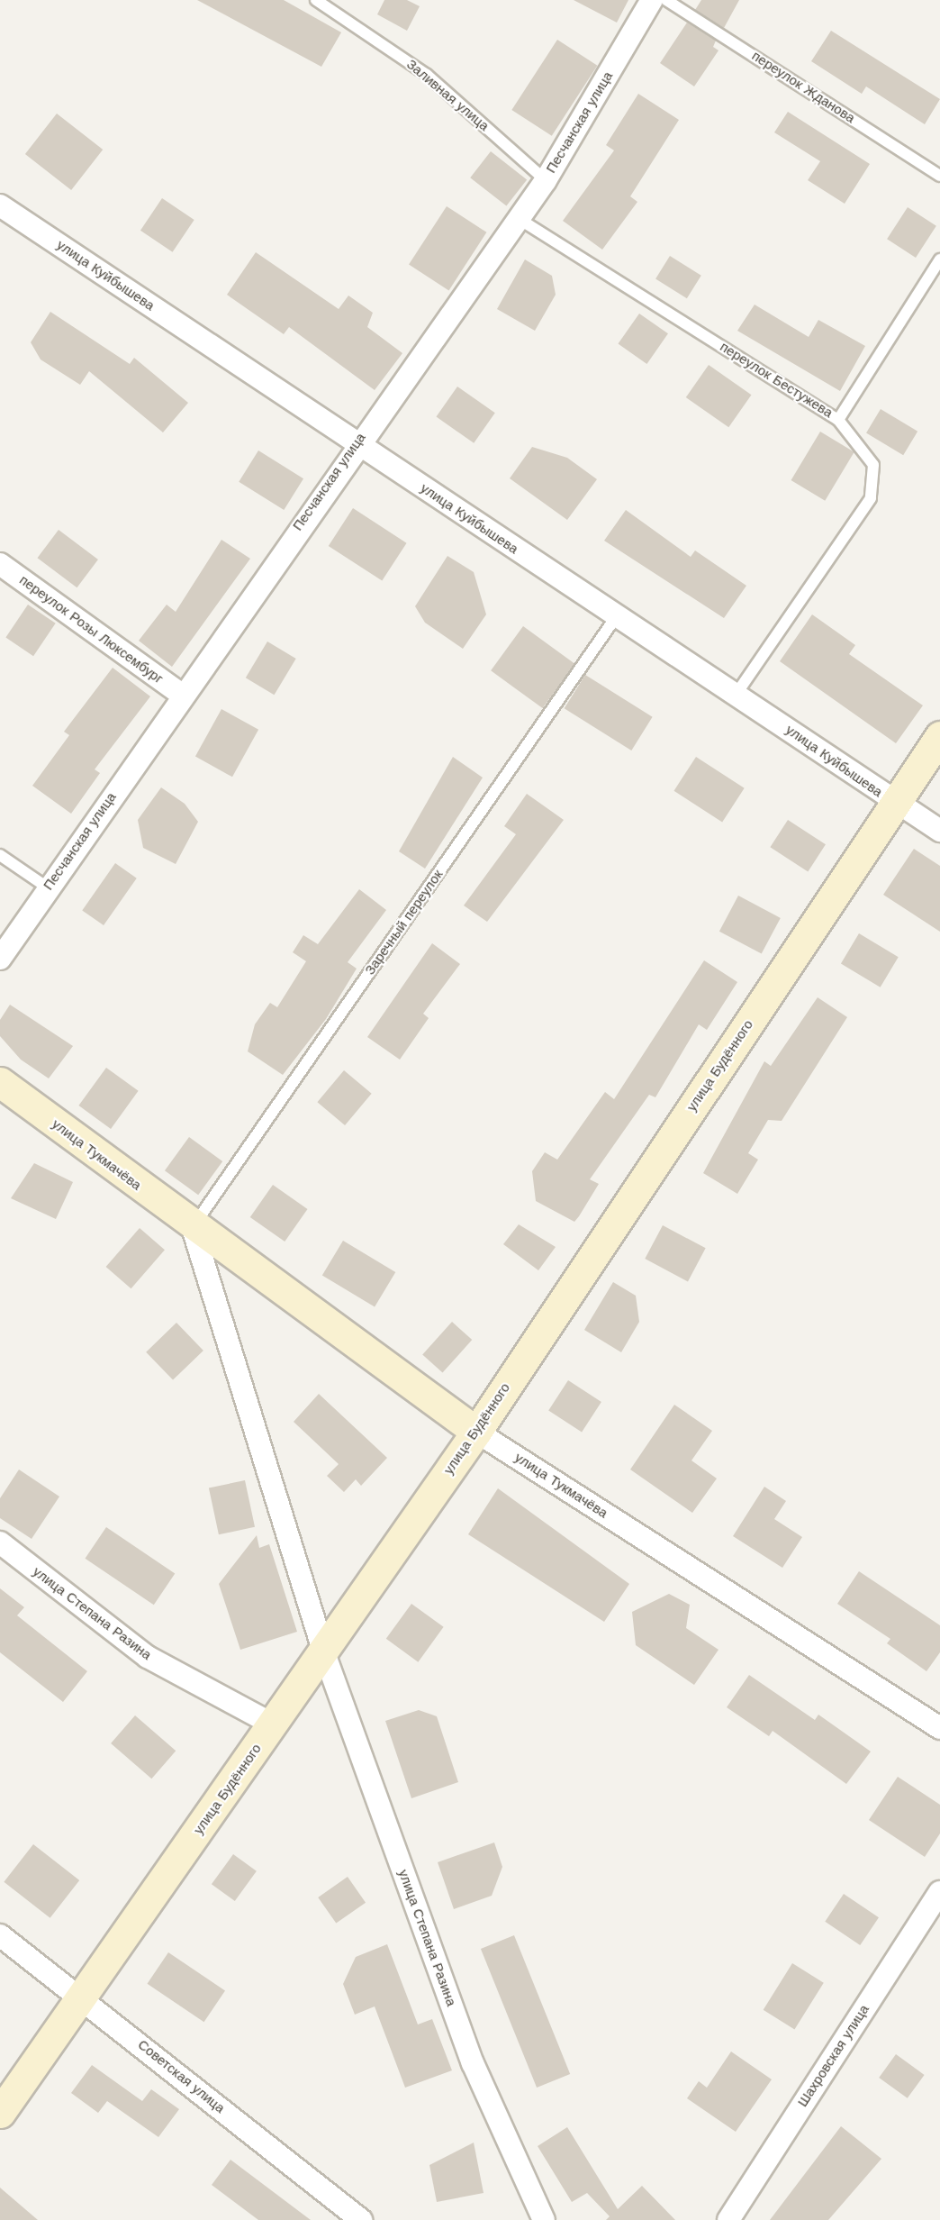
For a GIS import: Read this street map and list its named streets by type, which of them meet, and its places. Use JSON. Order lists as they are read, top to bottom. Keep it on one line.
{"streets":{"street":["Песчанская улица","улица Куйбышева","переулок Розы Люксембург","улица Будённого","улица Тукмачёва","улица Степана Разина","Шахровская улица","Советская улица"],"lane":["переулок Жданова","Заливная улица","переулок Бестужева","Заречный переулок"]},"crossings":[["Заливная улица","Песчанская улица"],["Песчанская улица","улица Куйбышева"],["Песчанская улица","переулок Бестужева"],["Песчанская улица","переулок Розы Люксембург"],["улица Куйбышева","переулок Бестужева"],["улица Куйбышева","Заречный переулок"],["улица Куйбышева","улица Будённого"],["Заречный переулок","улица Тукмачёва"],["улица Будённого","улица Тукмачёва"],["улица Будённого","улица Степана Разина"],["улица Будённого","Советская улица"]]}
